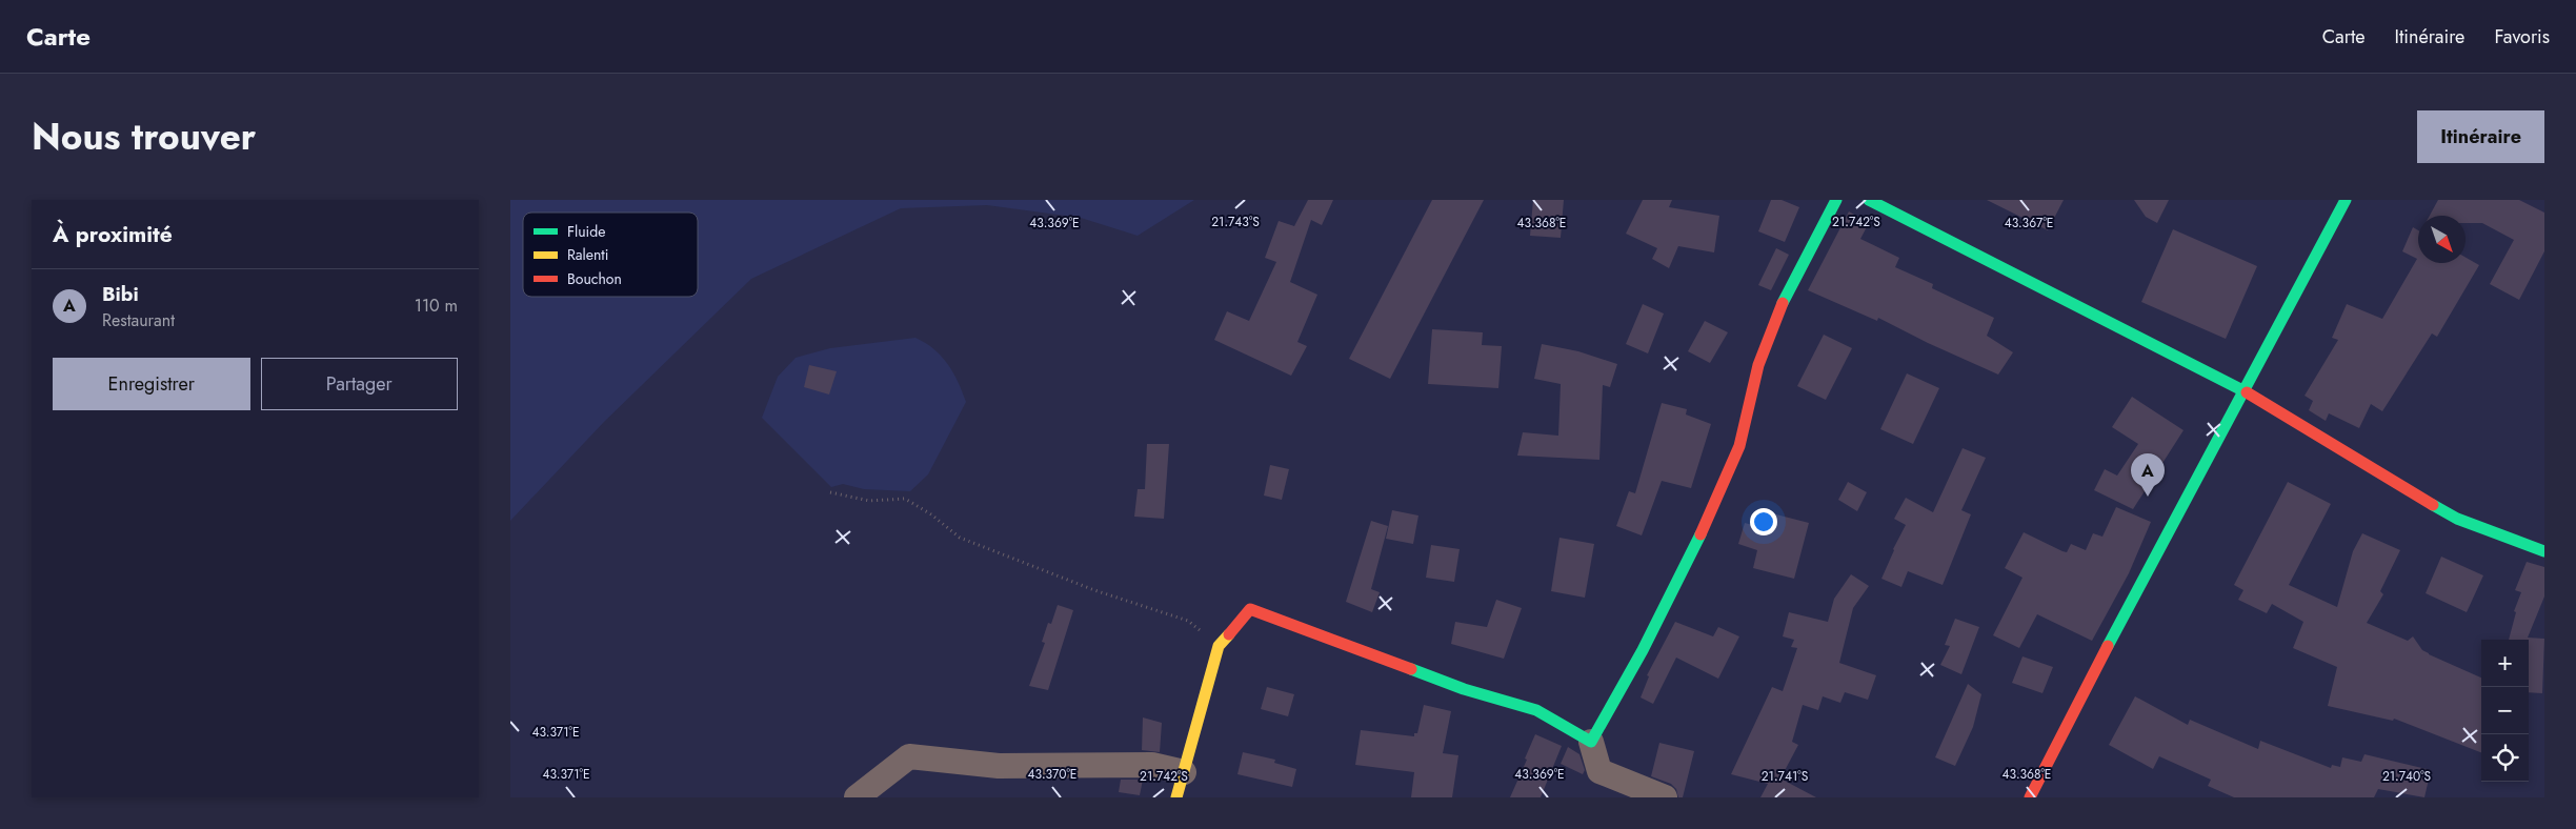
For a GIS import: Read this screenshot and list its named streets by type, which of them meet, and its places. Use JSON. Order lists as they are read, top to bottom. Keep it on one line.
{"legend":["Fluide","Ralenti","Bouchon"],"north":"bottom right","page":{"header":"Carte","nav":["Carte","Itinéraire","Favoris"],"title":"Nous trouver","buttons":["Itinéraire",["Enregistrer","Partager"]],"heading":"À proximité","list":[{"mark":"A","name":"Bibi","note":"Restaurant","value":"110 m"}],"pins":"A","map_buttons":["+","−"]},"coordinates":["21.742°S","21.743°S","43.369°E","43.367°E","43.368°E","43.371°E","43.370°E","21.741°S","21.740°S"]}
